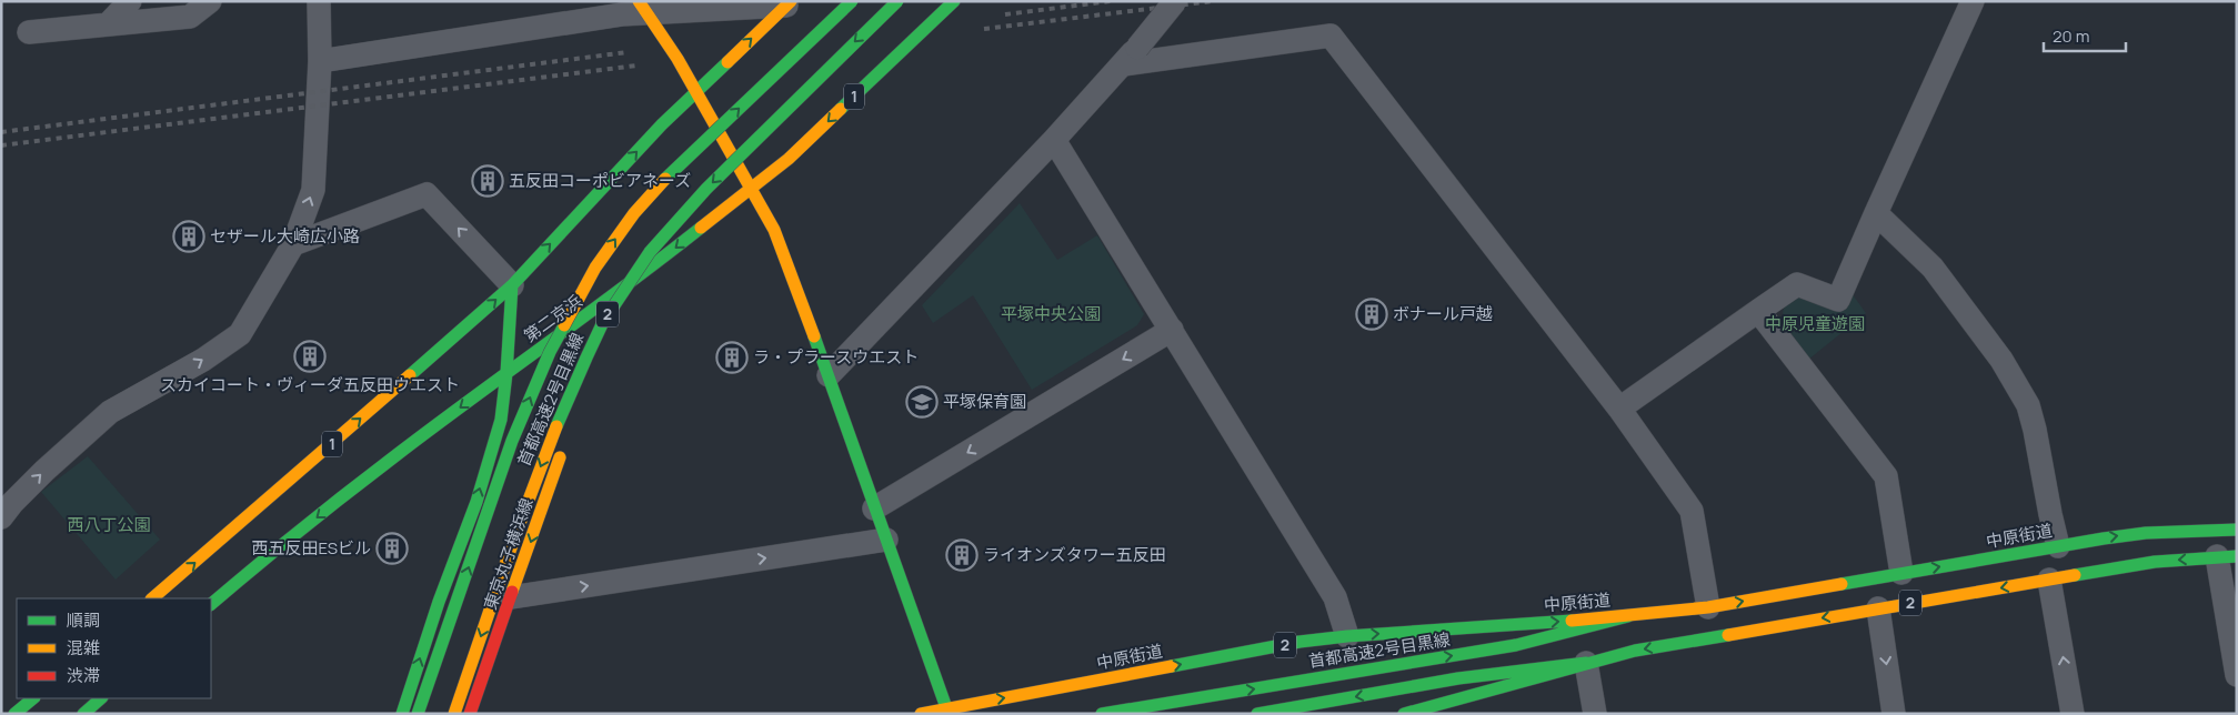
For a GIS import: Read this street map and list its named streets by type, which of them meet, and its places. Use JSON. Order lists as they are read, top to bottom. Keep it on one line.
{"streets":{"main road":["1","2","第二京浜","首都高速2号目黒線","中原街道","東京丸子横浜線"]},"crossings":[["第二京浜","東京丸子横浜線"],["首都高速2号目黒線","中原街道"]],"parks":["平塚中央公園","中原児童遊園","西八丁公園"],"places":{"building":["五反田コーポビアネーズ","セザール大崎広小路","ボナール戸越","スカイコート・ヴィーダ五反田ウエスト","ラ・プラースウエスト","西五反田ESビル","ライオンズタワー五反田"],"school or university":["平塚保育園"]},"legend":["順調","混雑","渋滞"],"scale_bar":"20 m"}
